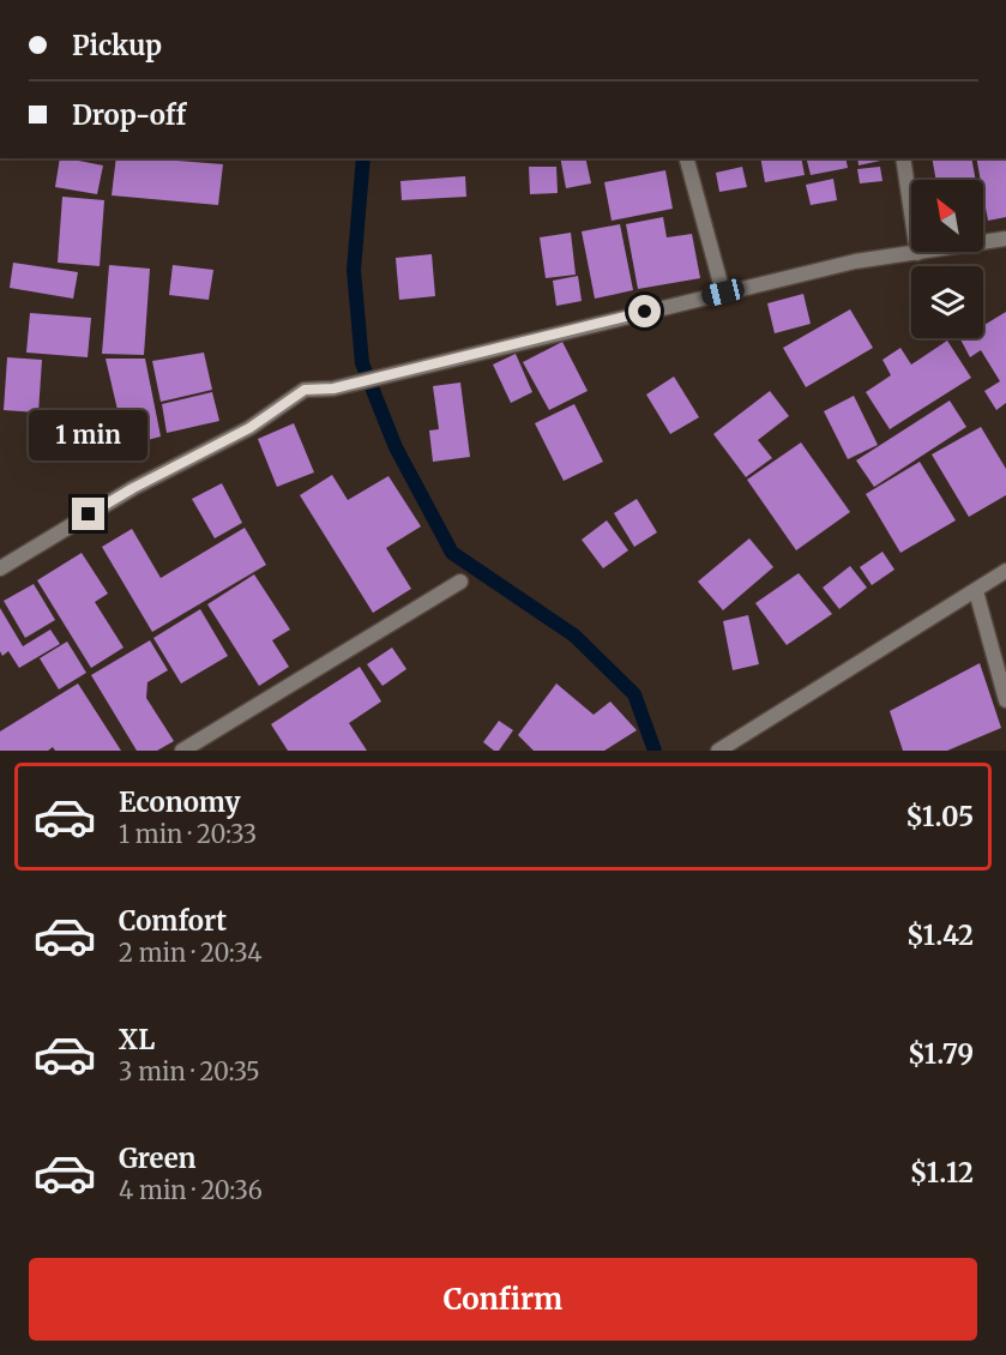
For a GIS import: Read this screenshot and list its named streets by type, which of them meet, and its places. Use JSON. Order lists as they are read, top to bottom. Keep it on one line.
{"north":"top left","page":{"banner":["Pickup","Drop-off"],"bubble":"1 min","list":[{"name":"Economy","note":"1 min · 20:33","value":"$1.05"},{"name":"Comfort","note":"2 min · 20:34","value":"$1.42"},{"name":"XL","note":"3 min · 20:35","value":"$1.79"},{"name":"Green","note":"4 min · 20:36","value":"$1.12"}],"buttons":"Confirm"}}
